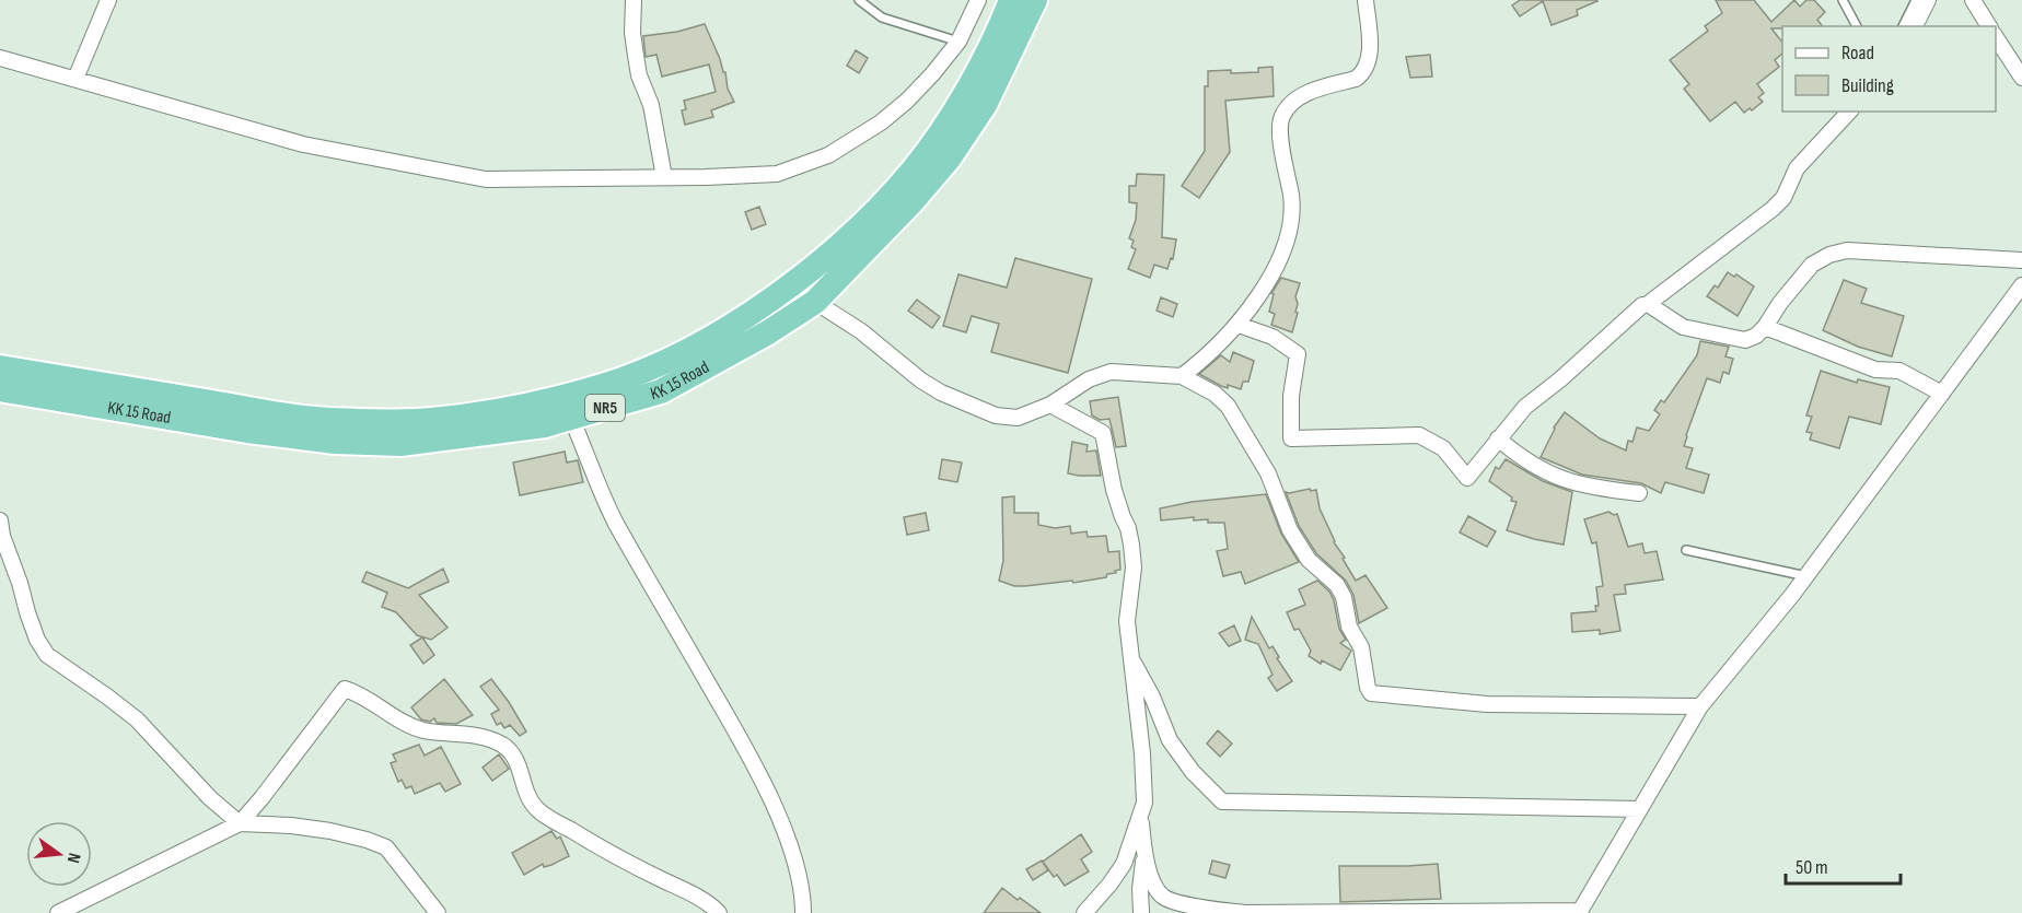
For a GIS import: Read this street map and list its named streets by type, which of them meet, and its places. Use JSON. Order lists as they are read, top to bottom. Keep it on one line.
{"streets":{"highway":["KK 15 Road","NR5"]},"legend":["Road","Building"],"scale_bar":"50 m","north":"right"}
